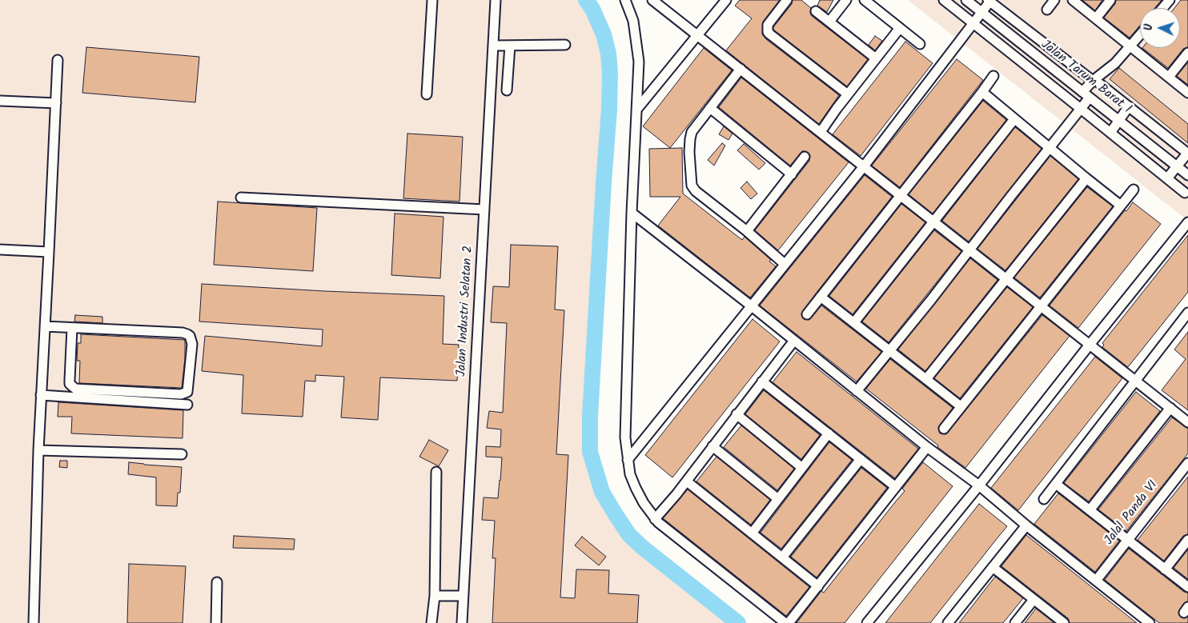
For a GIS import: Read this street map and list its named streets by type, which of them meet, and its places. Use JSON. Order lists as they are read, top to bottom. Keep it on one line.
{"streets":{"street":["Jalan Tarum Barat 1","Jalan Industri Selatan 2","Jalal Panda VI"]},"north":"left"}
